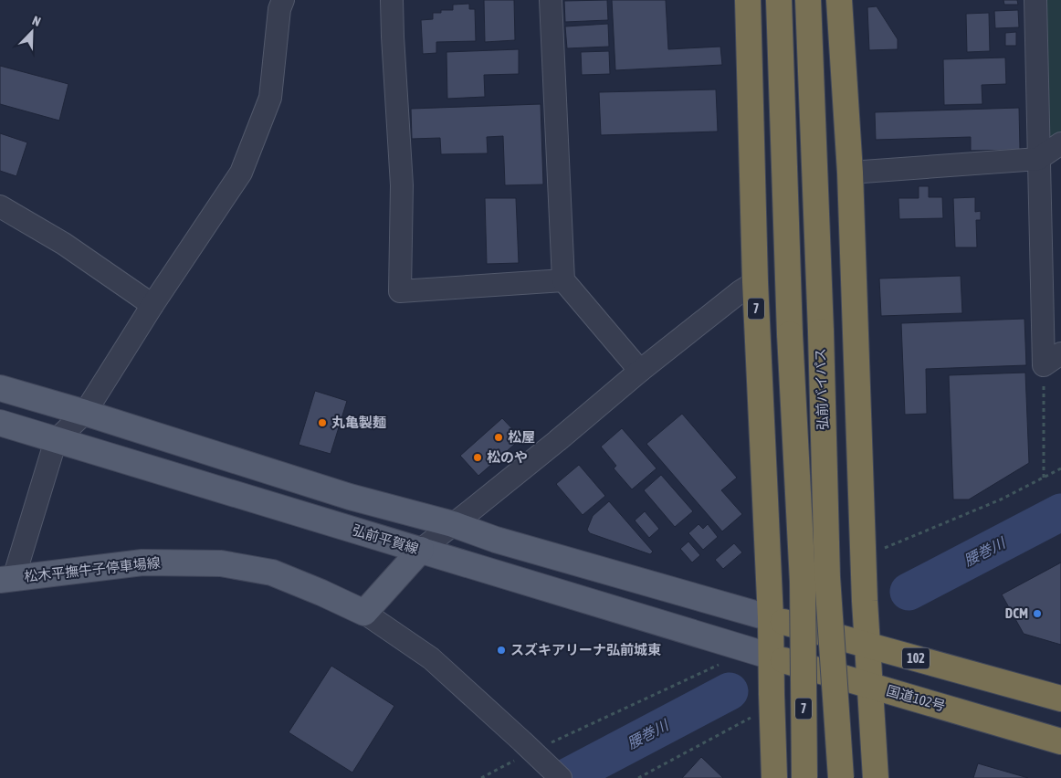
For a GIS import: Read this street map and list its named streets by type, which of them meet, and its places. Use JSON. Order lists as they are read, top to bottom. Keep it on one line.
{"streets":{"highway":["7","弘前バイパス","102","国道102号"],"main road":["弘前平賀線","松木平撫牛子停車場線"]},"crossings":[["7","弘前平賀線"],["7","102"],["7","国道102号"],["弘前平賀線","国道102号"]],"water":["腰巻川"],"places":["丸亀製麺","松屋","松のや","DCM","スズキアリーナ弘前城東"],"north":"top right"}
